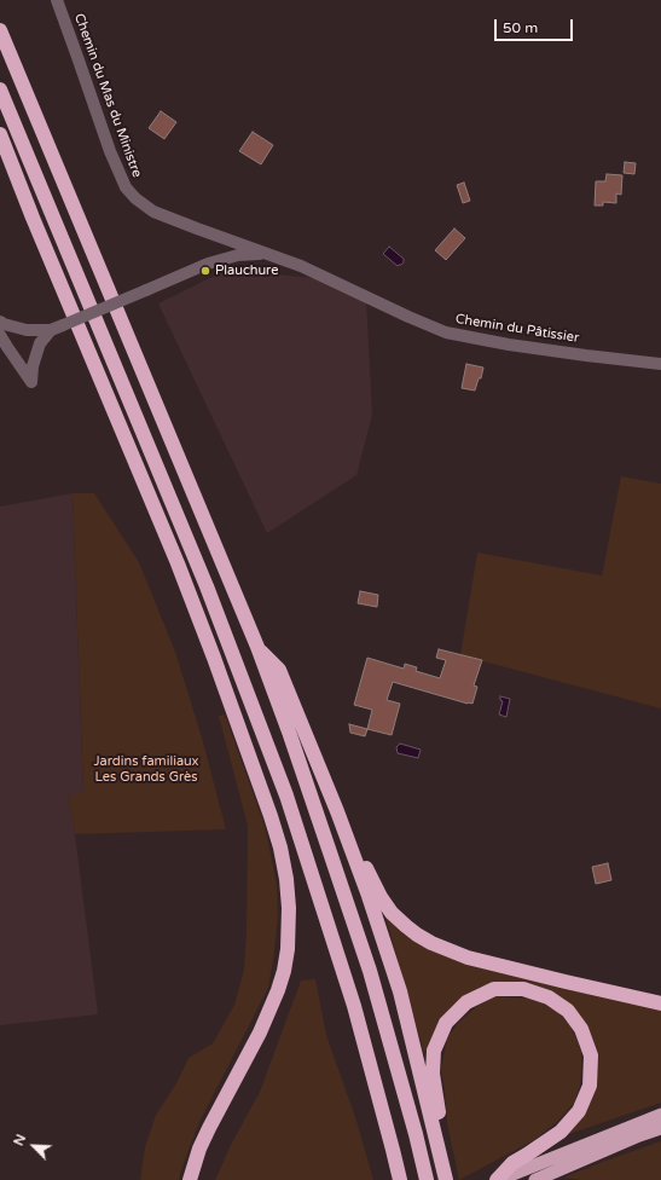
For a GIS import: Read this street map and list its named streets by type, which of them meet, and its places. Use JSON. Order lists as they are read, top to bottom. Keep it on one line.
{"streets":{"street":["Chemin du Mas du Ministre","Chemin du Pâtissier"]},"crossings":[["Chemin du Mas du Ministre","Chemin du Pâtissier"]],"parks":["Jardins familiaux Les Grands Grès"],"places":["Plauchure"],"scale_bar":"50 m","north":"top left"}
